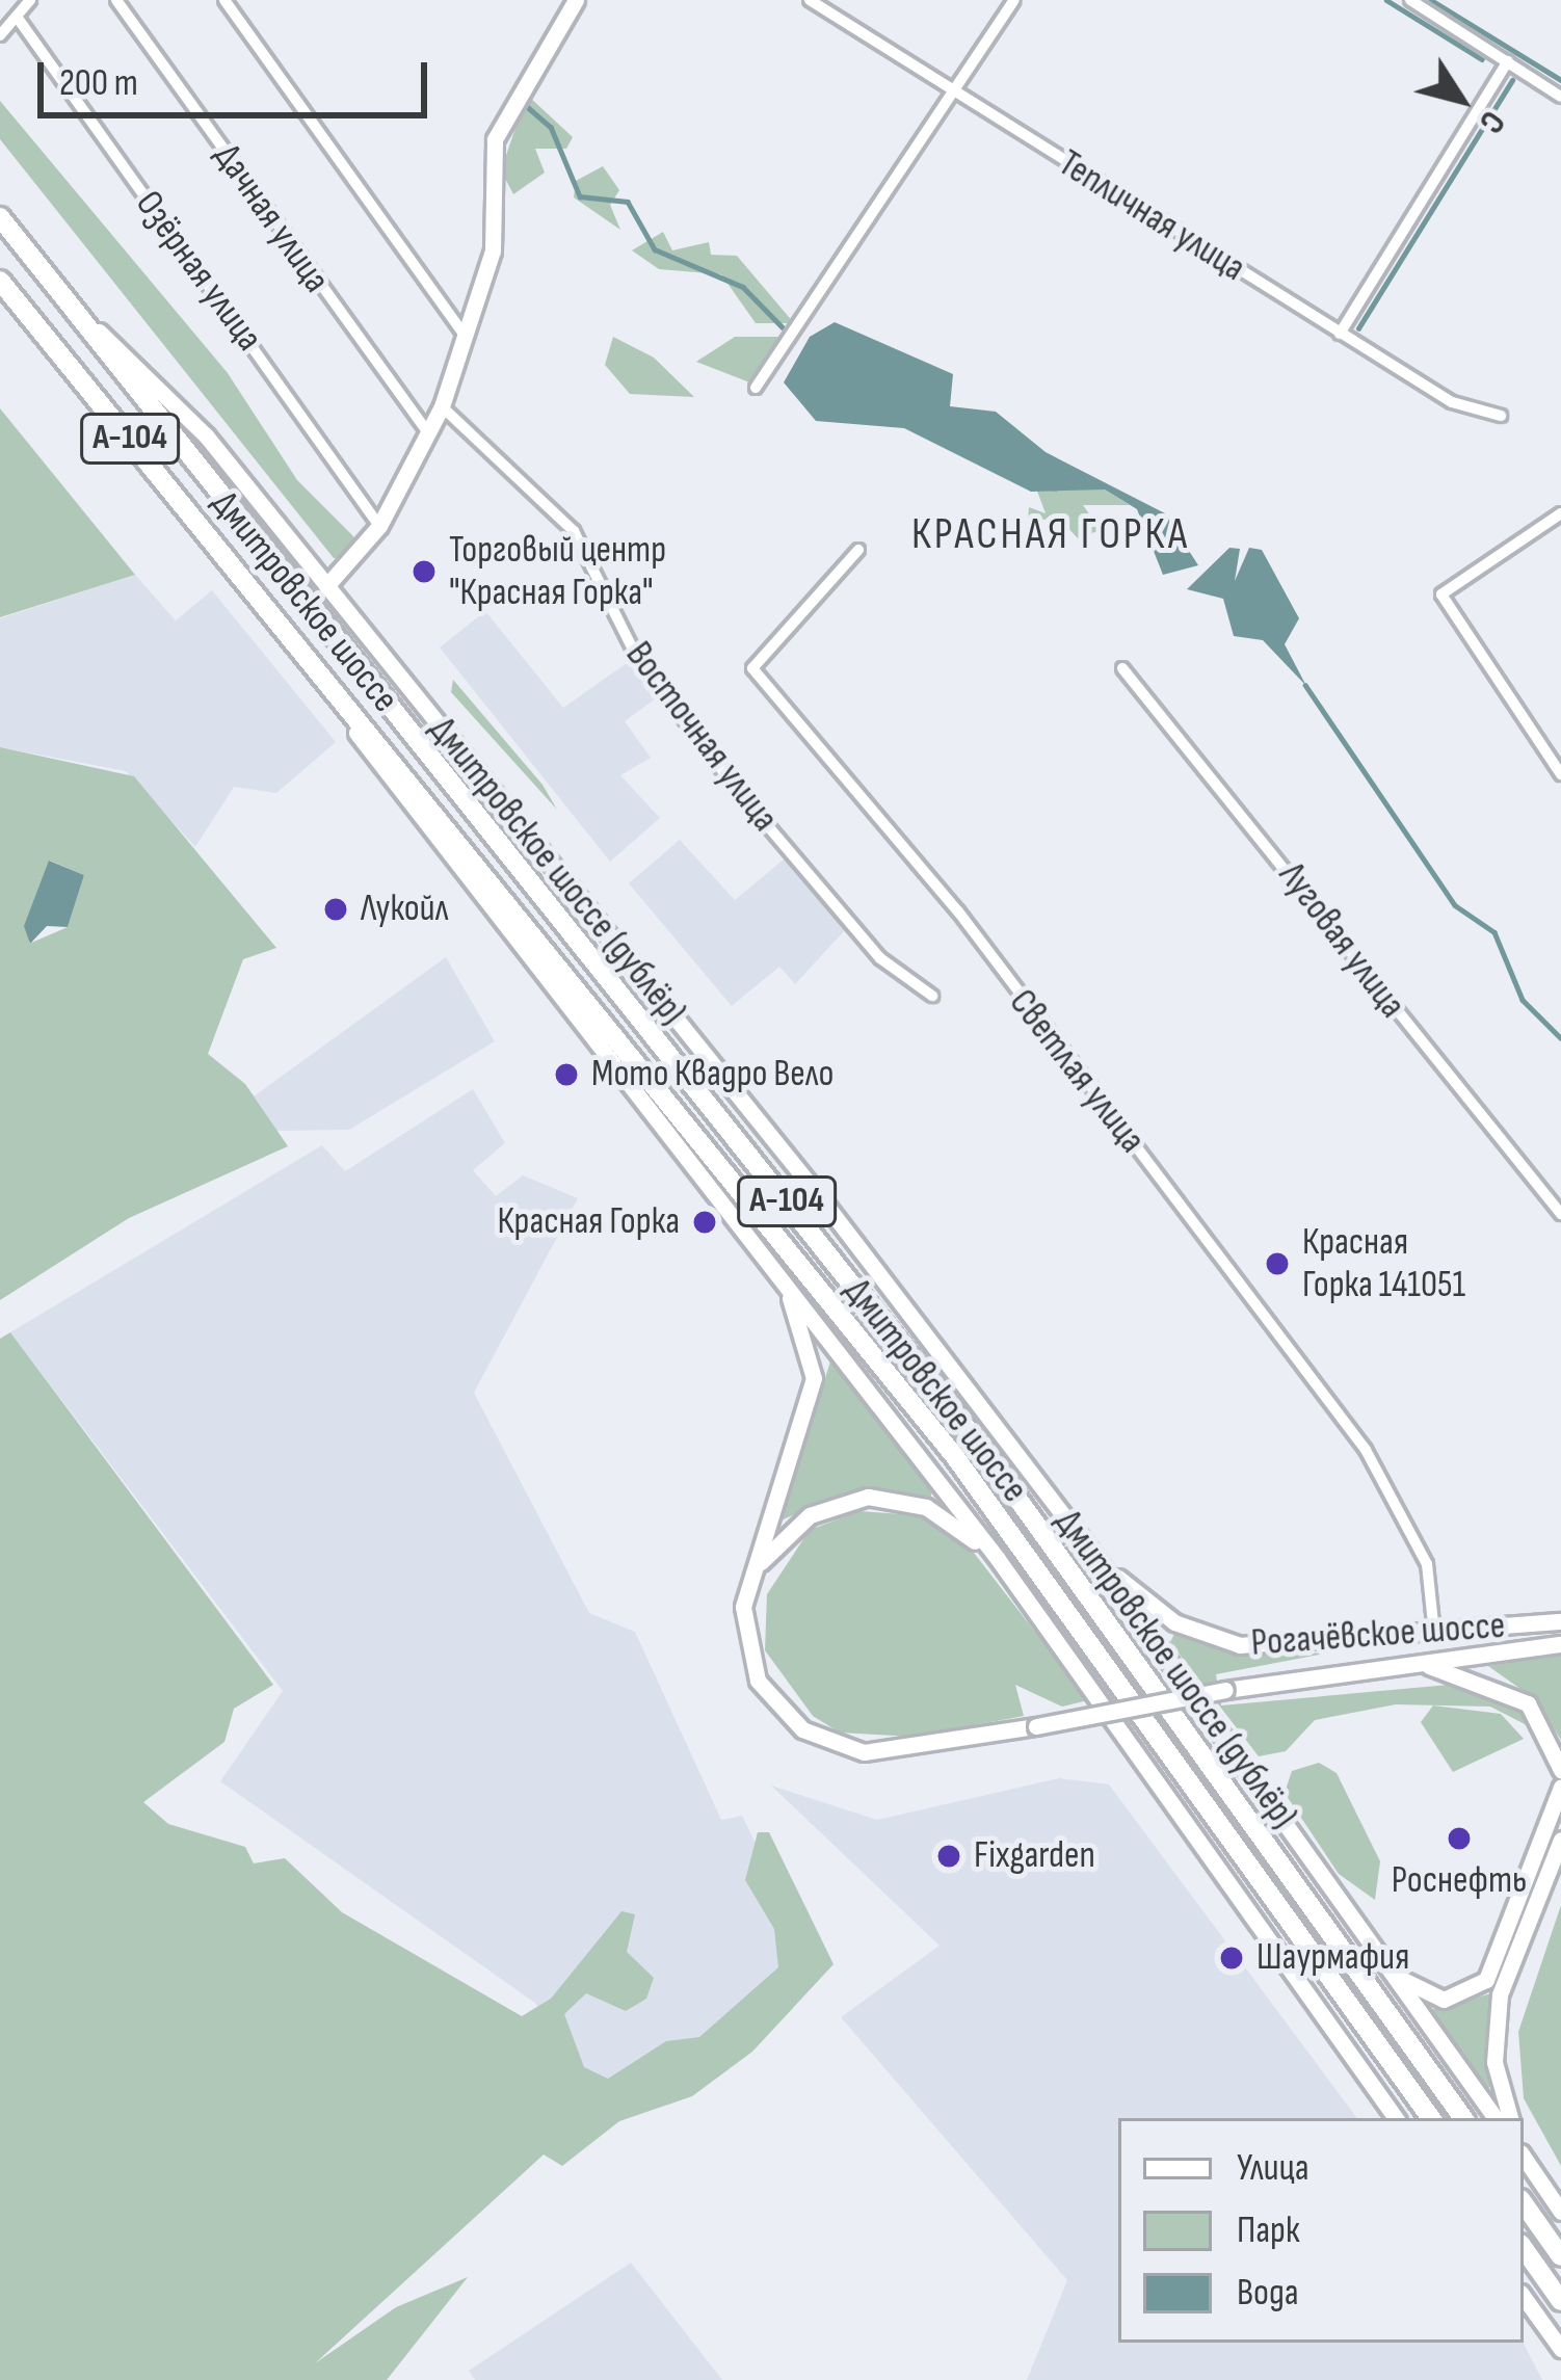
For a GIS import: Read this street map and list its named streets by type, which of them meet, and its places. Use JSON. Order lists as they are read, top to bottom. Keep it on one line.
{"streets":{"highway":["А-104","Дмитровское шоссе"],"main road":["Дмитровское шоссе (дублёр)","Рогачёвское шоссе"],"street":["Тепличная улица","Дачная улица","Озёрная улица","Восточная улица","Луговая улица","Светлая улица"]},"crossings":[["Дмитровское шоссе","Дмитровское шоссе (дублёр)"],["Дмитровское шоссе (дублёр)","Рогачёвское шоссе"],["Светлая улица","Рогачёвское шоссе"]],"districts":["КРАСНАЯ ГОРКА"],"places":["Торговый центр \"Красная Горка\"","Лукойл","Мото Квадро Вело","Красная Горка","Красная Горка 141051","Роснефть","Fixgarden","Шаурмафия"],"legend":["Улица","Парк","Вода"],"scale_bar":"200 m","north":"bottom right"}
